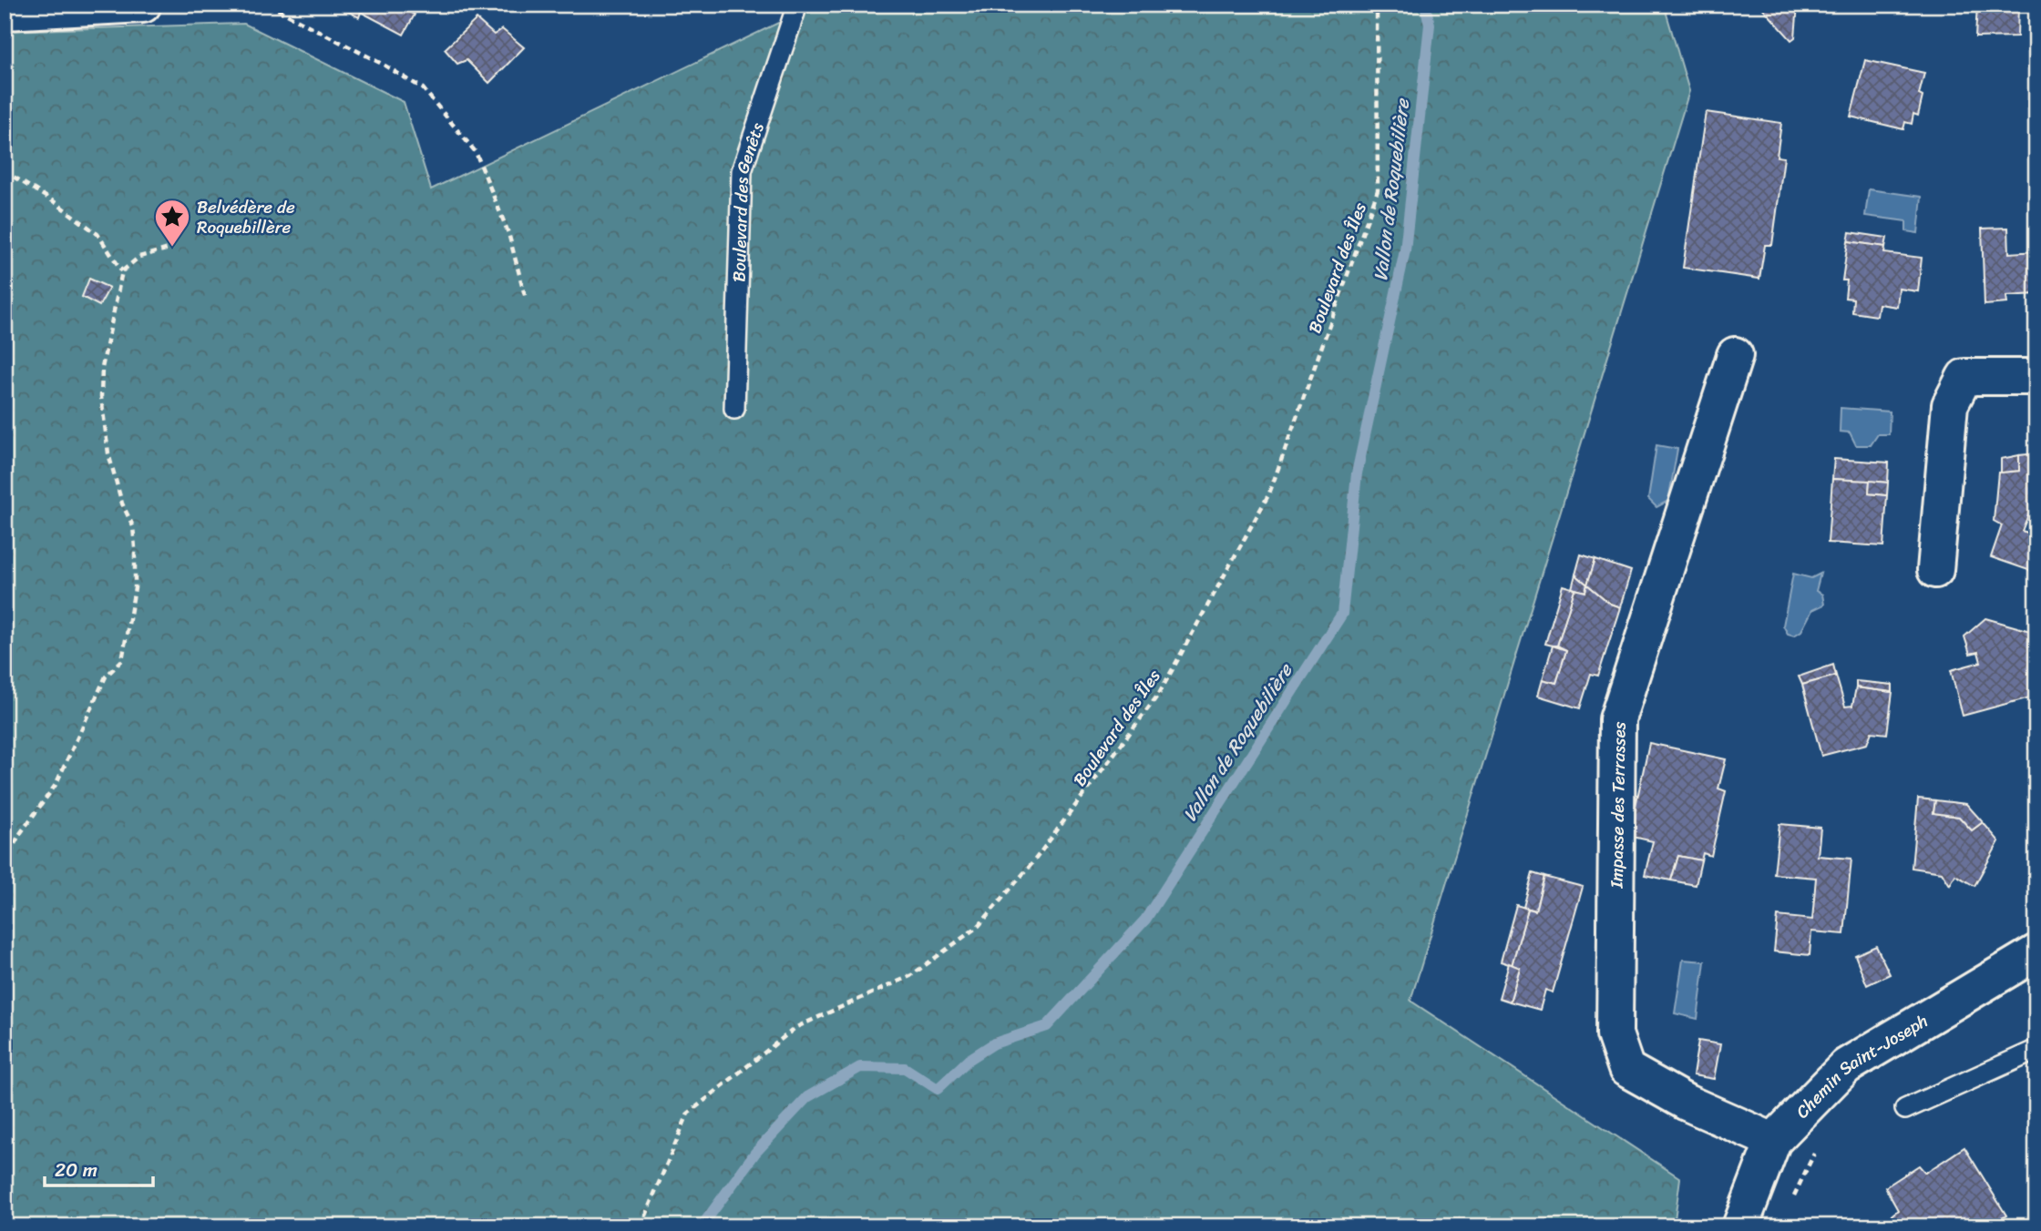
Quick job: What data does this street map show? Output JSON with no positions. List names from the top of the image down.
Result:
{
  "streets": {
    "street": ["Impasse des Terrasses", "Chemin Saint-Joseph"],
    "lane": ["Boulevard des Genêts"],
    "path": ["Boulevard des Îles"]
  },
  "crossings": [
    ["Impasse des Terrasses", "Chemin Saint-Joseph"]
  ],
  "water": ["Vallon de Roquebilière"],
  "places": {
    "place": ["Belvédère de Roquebillère"]
  },
  "scale_bar": "20 m"
}
